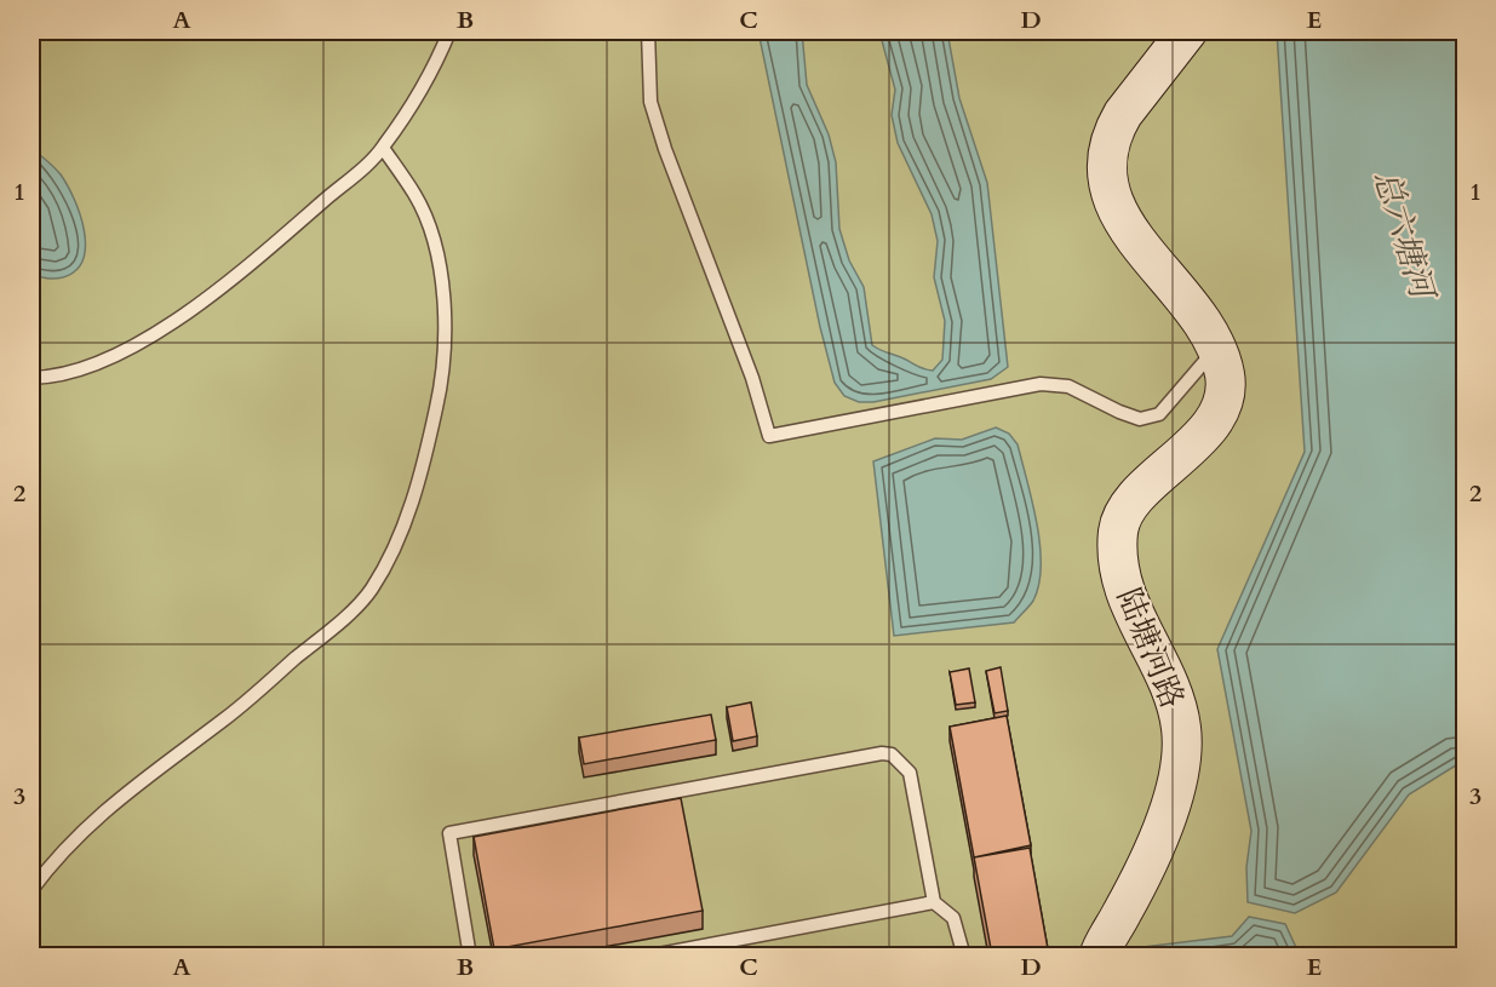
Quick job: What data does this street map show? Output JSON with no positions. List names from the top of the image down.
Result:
{
  "streets": {
    "street": ["陆塘河路"]
  },
  "water": ["总六塘河"],
  "grid": {
    "columns": [
      "A",
      "B",
      "C",
      "D",
      "E"
    ],
    "rows": ["1", "2", "3"]
  }
}
